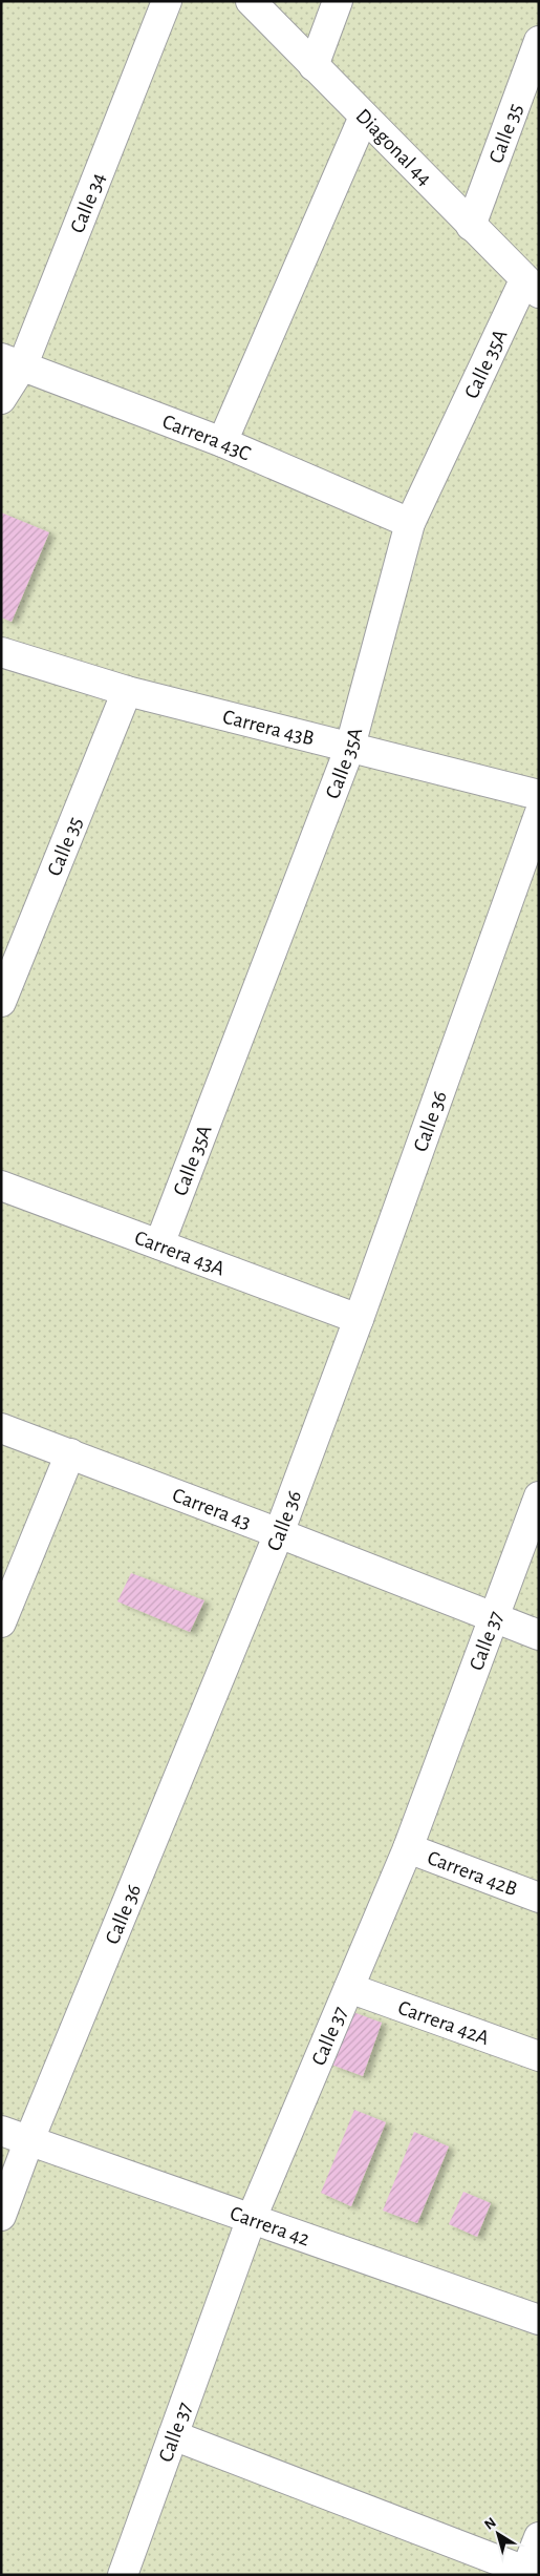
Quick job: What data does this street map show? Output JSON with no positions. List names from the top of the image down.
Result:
{
  "streets": {
    "street": [
      "Calle 35",
      "Diagonal 44",
      "Calle 34",
      "Calle 35A",
      "Carrera 43C",
      "Carrera 43B",
      "Calle 36",
      "Carrera 43A",
      "Carrera 43",
      "Calle 37",
      "Carrera 42B",
      "Carrera 42A",
      "Carrera 42"
    ]
  },
  "crossings": [
    ["Calle 35", "Diagonal 44"],
    ["Calle 35", "Carrera 43B"],
    ["Diagonal 44", "Calle 35A"],
    ["Calle 34", "Carrera 43C"],
    ["Calle 35A", "Carrera 43C"],
    ["Calle 35A", "Carrera 43B"],
    ["Calle 35A", "Carrera 43A"],
    ["Calle 36", "Carrera 43A"],
    ["Calle 36", "Carrera 43"],
    ["Calle 36", "Carrera 42"],
    ["Carrera 43", "Calle 37"],
    ["Calle 37", "Carrera 42B"],
    ["Calle 37", "Carrera 42A"],
    ["Calle 37", "Carrera 42"]
  ],
  "north": "top left"
}
